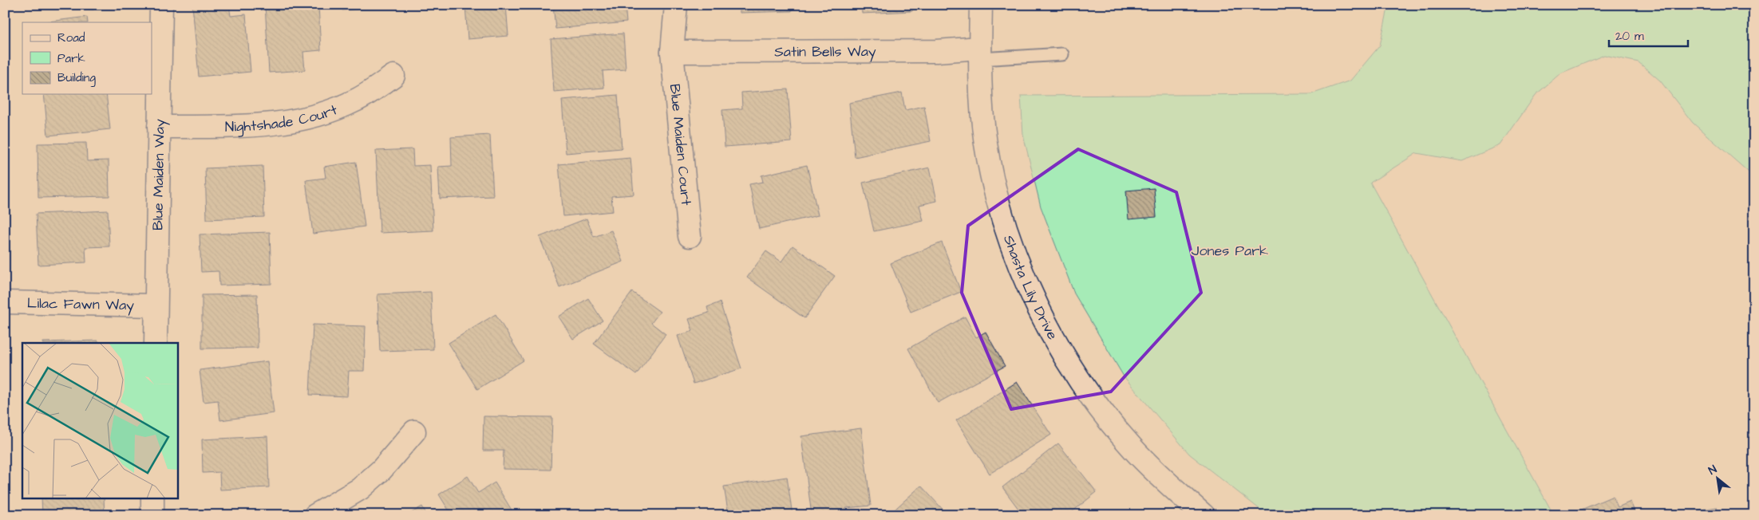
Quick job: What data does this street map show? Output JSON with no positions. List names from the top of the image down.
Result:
{
  "streets": {
    "street": [
      "Satin Bells Way",
      "Nightshade Court",
      "Blue Maiden Court",
      "Blue Maiden Way",
      "Shasta Lily Drive",
      "Lilac Fawn Way"
    ]
  },
  "crossings": [
    ["Satin Bells Way", "Blue Maiden Court"],
    ["Satin Bells Way", "Shasta Lily Drive"],
    ["Nightshade Court", "Blue Maiden Way"],
    ["Blue Maiden Way", "Lilac Fawn Way"]
  ],
  "parks": ["Jones Park"],
  "legend": ["Road", "Park", "Building"],
  "scale_bar": "20 m",
  "north": "top left"
}
